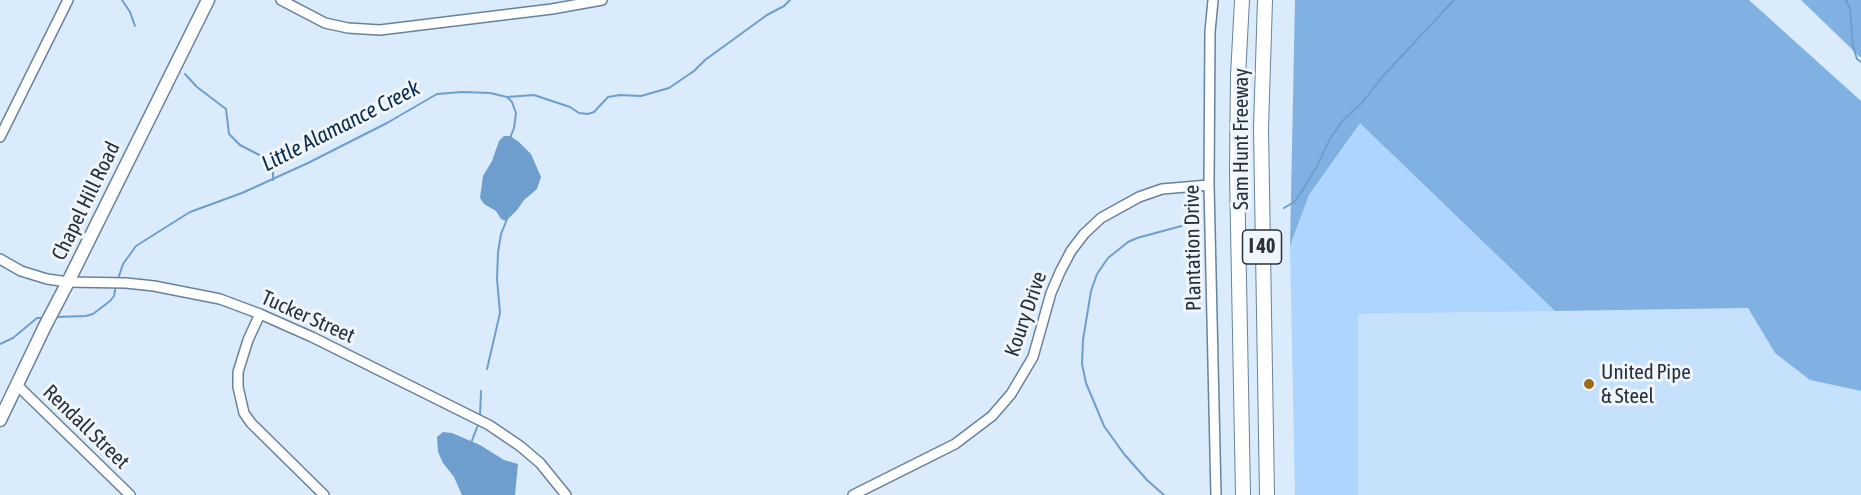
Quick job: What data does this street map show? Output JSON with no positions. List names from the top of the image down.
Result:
{
  "streets": {
    "highway": ["Sam Hunt Freeway", "I 40"],
    "main road": ["Chapel Hill Road"],
    "street": [
      "Plantation Drive",
      "Koury Drive",
      "Tucker Street",
      "Rendall Street"
    ]
  },
  "crossings": [
    ["Chapel Hill Road", "Tucker Street"],
    ["Chapel Hill Road", "Rendall Street"],
    ["Plantation Drive", "Koury Drive"]
  ],
  "water": ["Little Alamance Creek"],
  "places": ["United Pipe & Steel"]
}
